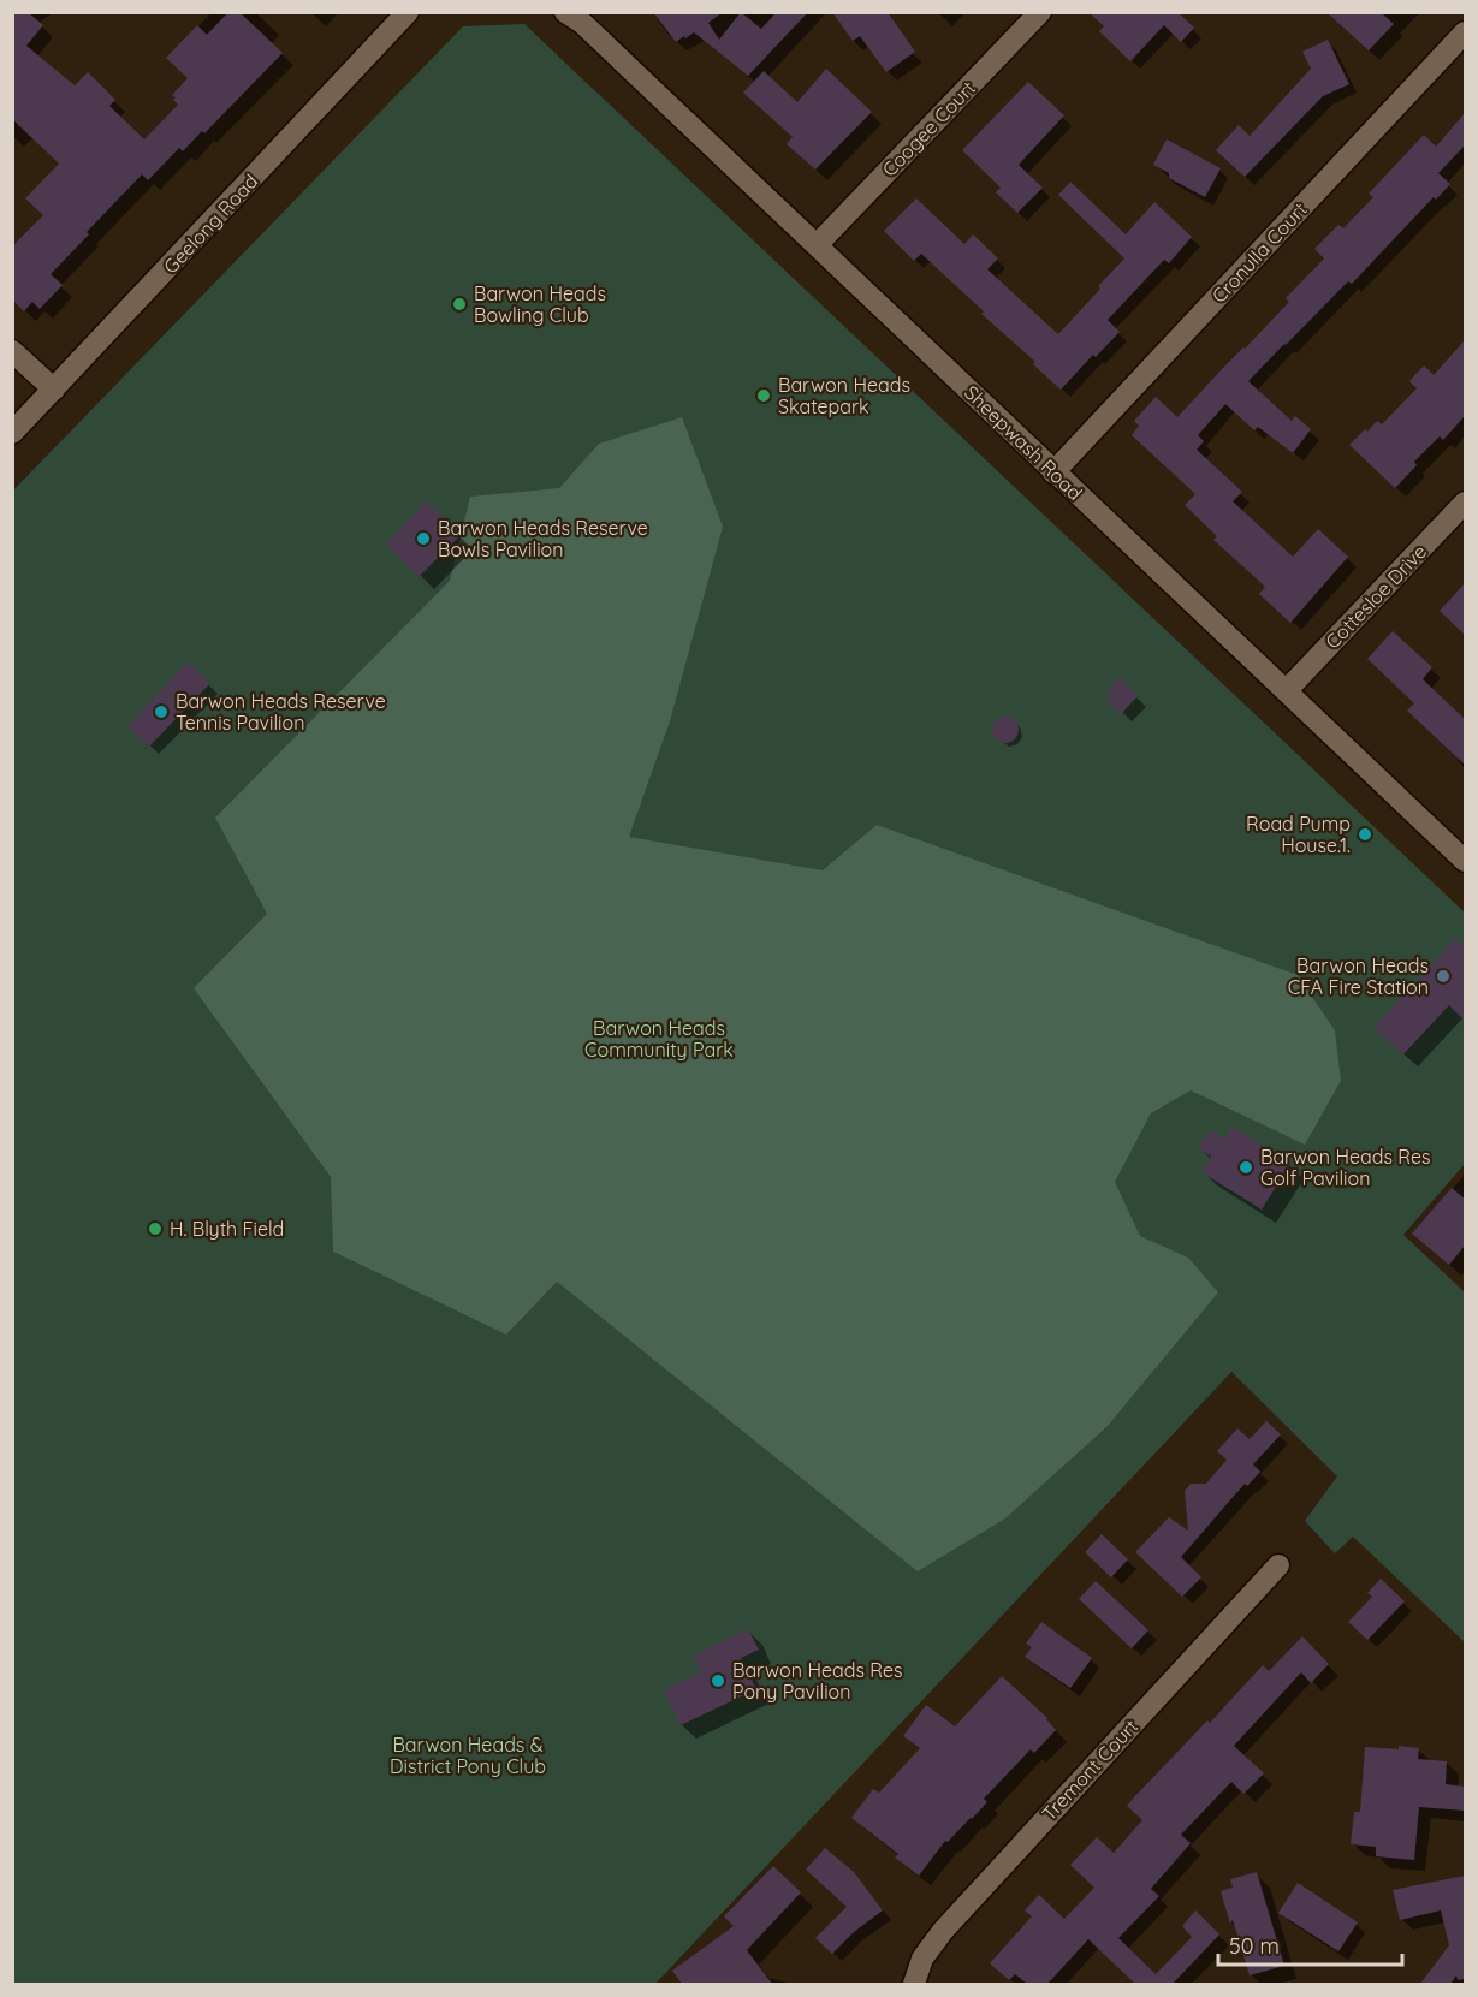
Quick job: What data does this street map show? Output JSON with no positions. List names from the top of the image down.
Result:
{
  "streets": {
    "street": [
      "Coogee Court",
      "Geelong Road",
      "Cronulla Court",
      "Sheepwash Road",
      "Cottesloe Drive",
      "Tremont Court"
    ]
  },
  "crossings": [
    ["Coogee Court", "Sheepwash Road"],
    ["Cronulla Court", "Sheepwash Road"],
    ["Sheepwash Road", "Cottesloe Drive"]
  ],
  "parks": ["Barwon Heads Community Park", "Barwon Heads & District Pony Club"],
  "places": [
    "Barwon Heads Bowling Club",
    "Barwon Heads Skatepark",
    "Barwon Heads Reserve Bowls Pavilion",
    "Barwon Heads Reserve Tennis Pavilion",
    "Road Pump House.1.",
    "Barwon Heads CFA Fire Station",
    "Barwon Heads Res Golf Pavilion",
    "H. Blyth Field",
    "Barwon Heads Res Pony Pavilion"
  ],
  "scale_bar": "50 m"
}
